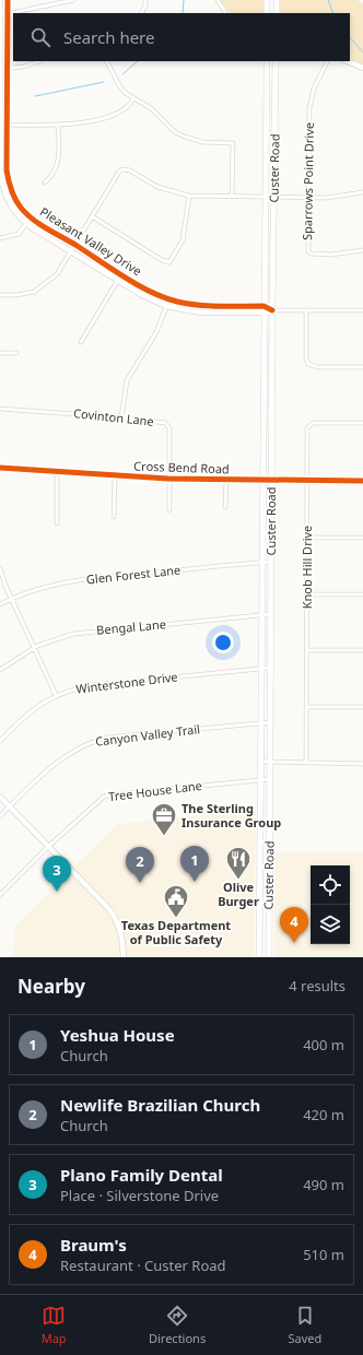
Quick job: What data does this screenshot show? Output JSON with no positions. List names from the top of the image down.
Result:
{
  "streets": {
    "main road": ["Custer Road"],
    "street": [
      "Sparrows Point Drive",
      "Pleasant Valley Drive",
      "Covinton Lane",
      "Cross Bend Road",
      "Knob Hill Drive",
      "Glen Forest Lane",
      "Bengal Lane",
      "Winterstone Drive",
      "Canyon Valley Trail",
      "Tree House Lane"
    ]
  },
  "crossings": [
    ["Custer Road", "Pleasant Valley Drive"],
    ["Custer Road", "Cross Bend Road"],
    ["Custer Road", "Glen Forest Lane"],
    ["Custer Road", "Bengal Lane"],
    ["Custer Road", "Winterstone Drive"],
    ["Custer Road", "Canyon Valley Trail"],
    ["Custer Road", "Tree House Lane"],
    ["Covinton Lane", "Cross Bend Road"],
    ["Cross Bend Road", "Knob Hill Drive"]
  ],
  "places": {
    "office": ["The Sterling Insurance Group"],
    "restaurant": ["Olive Burger"],
    "public building": ["Texas Department of Public Safety"]
  },
  "page": {
    "search": "Search here",
    "pins": [
      "1",
      "2",
      "3",
      "4"
    ],
    "heading": ["Nearby", "4 results"],
    "list": [
      {
        "mark": "1",
        "name": "Yeshua House",
        "note": "Church",
        "value": "400 m"
      },
      {
        "mark": "2",
        "name": "Newlife Brazilian Church",
        "note": "Church",
        "value": "420 m"
      },
      {
        "mark": "3",
        "name": "Plano Family Dental",
        "note": "Place · Silverstone Drive",
        "value": "490 m"
      },
      {
        "mark": "4",
        "name": "Braum's",
        "note": "Restaurant · Custer Road",
        "value": "510 m"
      }
    ],
    "nav": ["Map", "Directions", "Saved"]
  }
}
